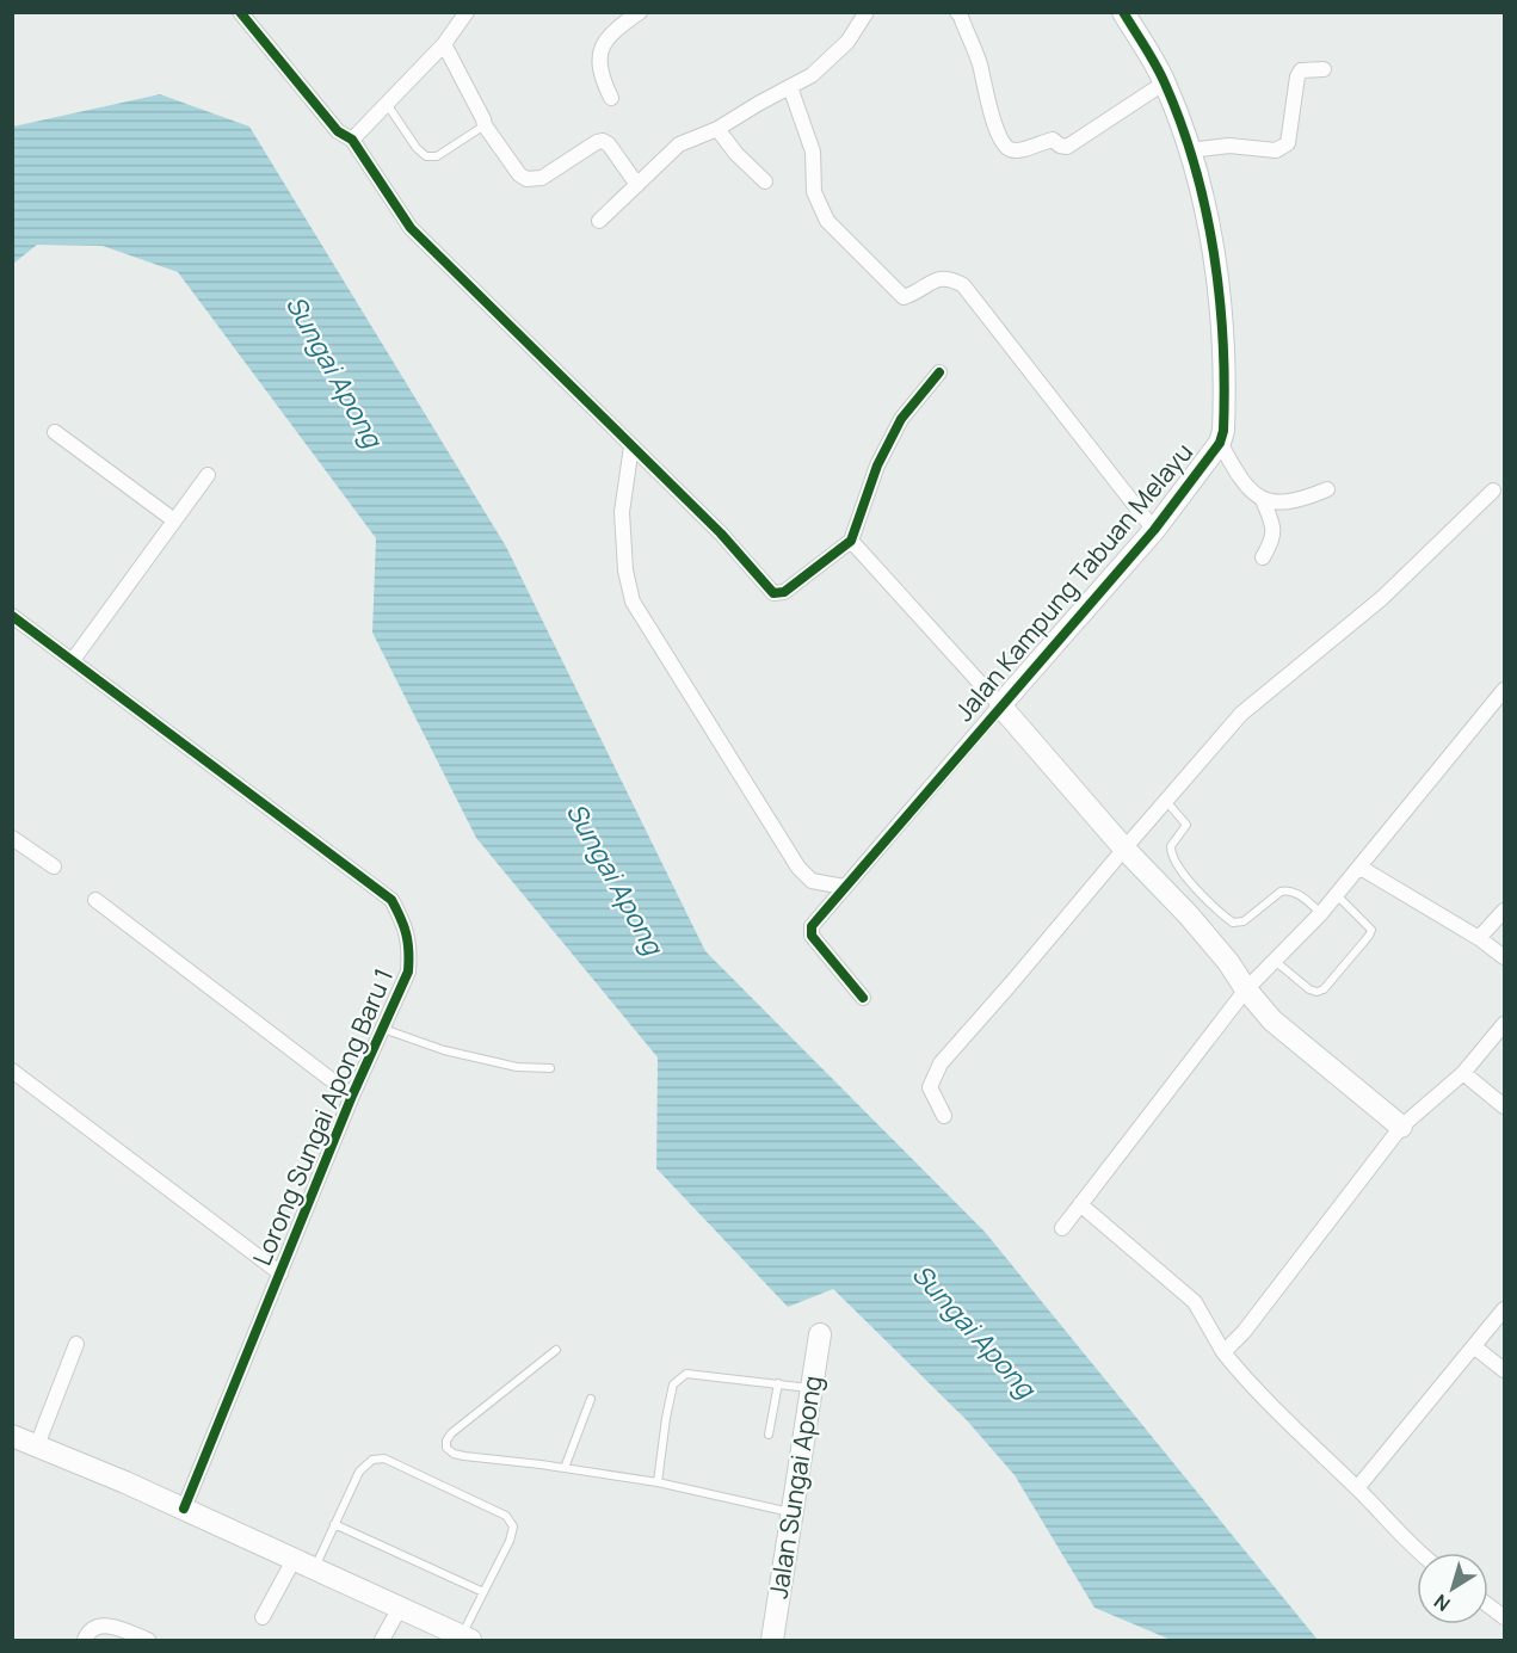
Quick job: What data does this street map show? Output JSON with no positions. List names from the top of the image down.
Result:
{
  "streets": {
    "street": ["Jalan Kampung Tabuan Melayu", "Lorong Sungai Apong Baru 1", "Jalan Sungai Apong"]
  },
  "water": ["Sungai Apong"],
  "north": "bottom left"
}
